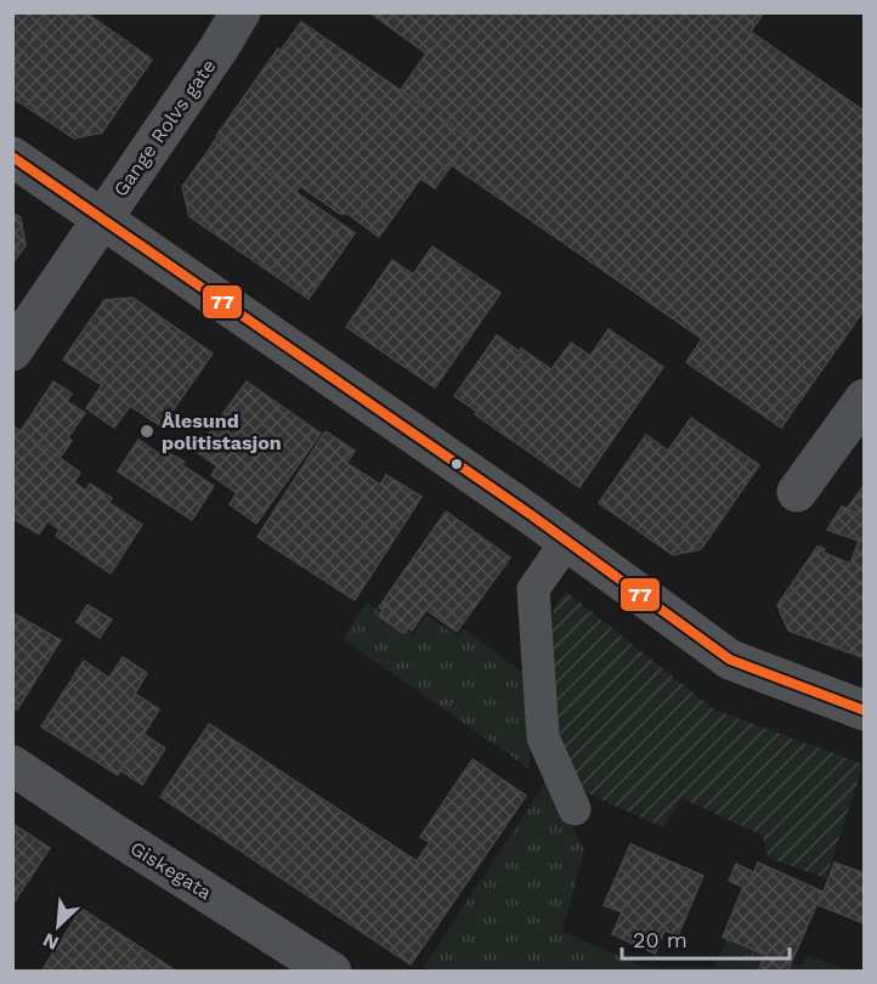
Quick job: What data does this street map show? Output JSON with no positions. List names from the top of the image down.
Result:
{
  "streets": {
    "street": ["Gange Rolvs gate", "Giskegata"]
  },
  "places": ["Ålesund politistasjon"],
  "lines": ["transit line 77"],
  "scale_bar": "20 m",
  "north": "bottom left"
}
